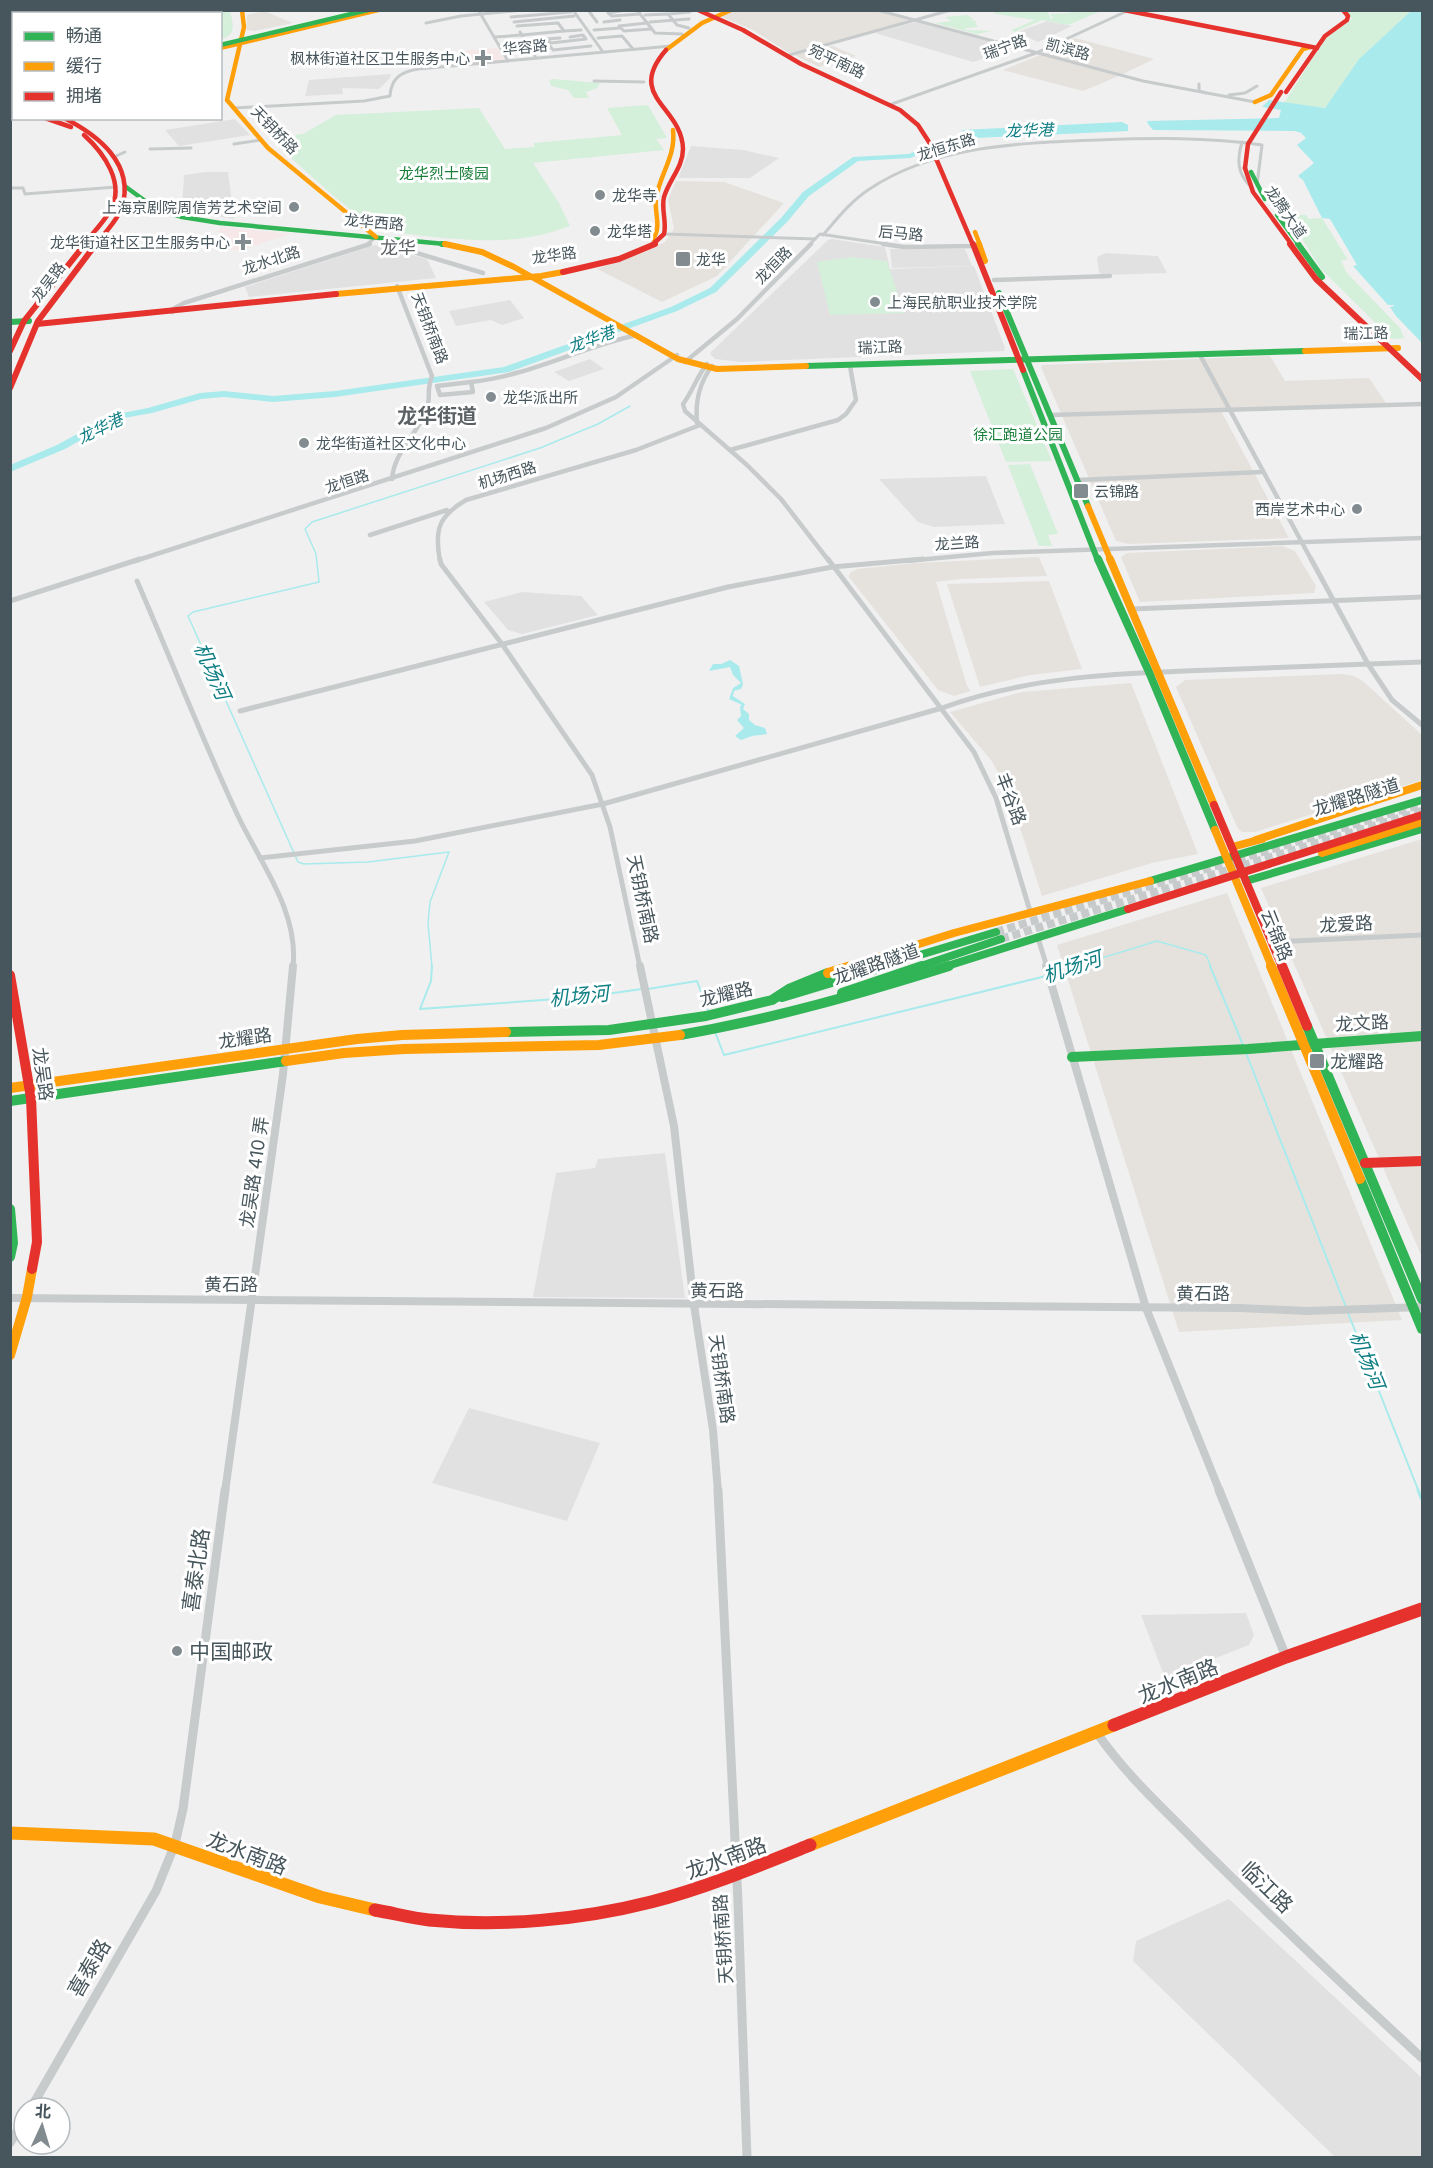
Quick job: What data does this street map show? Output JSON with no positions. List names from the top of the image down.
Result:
{
  "streets": {
    "main road": [
      "宛平南路",
      "天钥桥路",
      "龙腾大道",
      "龙华西路",
      "龙华路",
      "龙水北路",
      "龙吴路",
      "瑞江路",
      "龙耀路隧道",
      "云锦路",
      "龙耀路",
      "龙文路",
      "龙水南路"
    ],
    "street": [
      "华容路",
      "瑞宁路",
      "凯滨路",
      "龙恒东路",
      "后马路",
      "龙恒路",
      "天钥桥南路",
      "机场西路",
      "龙兰路",
      "丰谷路",
      "龙爱路",
      "龙吴路 410 弄",
      "黄石路",
      "喜泰北路",
      "临江路",
      "喜泰路"
    ]
  },
  "crossings": [
    ["华容路", "天钥桥路"],
    ["瑞宁路", "凯滨路"],
    ["瑞宁路", "宛平南路"],
    ["宛平南路", "龙恒东路"],
    ["宛平南路", "云锦路"],
    ["天钥桥路", "龙华西路"],
    ["天钥桥路", "龙水北路"],
    ["龙恒东路", "后马路"],
    ["龙恒东路", "龙恒路"],
    ["龙恒东路", "云锦路"],
    ["龙腾大道", "瑞江路"],
    ["龙华西路", "龙华路"],
    ["龙华西路", "龙水北路"],
    ["龙华西路", "龙恒路"],
    ["龙华西路", "龙吴路"],
    ["龙华西路", "瑞江路"],
    ["后马路", "龙恒路"],
    ["后马路", "云锦路"],
    ["龙华路", "龙水北路"],
    ["龙华路", "天钥桥南路"],
    ["龙水北路", "龙吴路"],
    ["龙恒路", "天钥桥南路"],
    ["龙吴路", "龙耀路"],
    ["龙吴路", "黄石路"],
    ["天钥桥南路", "机场西路"],
    ["天钥桥南路", "龙兰路"],
    ["天钥桥南路", "龙耀路"],
    ["天钥桥南路", "黄石路"],
    ["天钥桥南路", "龙水南路"],
    ["瑞江路", "云锦路"],
    ["龙兰路", "丰谷路"],
    ["龙兰路", "云锦路"],
    ["龙耀路隧道", "龙耀路"],
    ["丰谷路", "龙耀路"],
    ["龙爱路", "云锦路"],
    ["云锦路", "龙耀路"],
    ["云锦路", "龙文路"],
    ["云锦路", "黄石路"],
    ["龙耀路", "龙吴路 410 弄"],
    ["龙吴路 410 弄", "黄石路"],
    ["龙吴路 410 弄", "喜泰北路"],
    ["黄石路", "喜泰北路"],
    ["喜泰北路", "龙水南路"],
    ["喜泰北路", "喜泰路"],
    ["龙水南路", "临江路"],
    ["龙水南路", "喜泰路"]
  ],
  "districts": ["龙华", "龙华街道"],
  "water": ["龙华港", "机场河"],
  "parks": ["龙华烈士陵园", "徐汇跑道公园"],
  "places": {
    "health": ["枫林街道社区卫生服务中心", "龙华街道社区卫生服务中心"],
    "other": [
      "龙华寺",
      "上海京剧院周信芳艺术空间",
      "龙华塔",
      "上海民航职业技术学院",
      "龙华派出所",
      "龙华街道社区文化中心",
      "西岸艺术中心",
      "中国邮政"
    ],
    "transit": ["龙华", "云锦路", "龙耀路"]
  },
  "legend": ["畅通", "缓行", "拥堵"],
  "north": "top"
}
